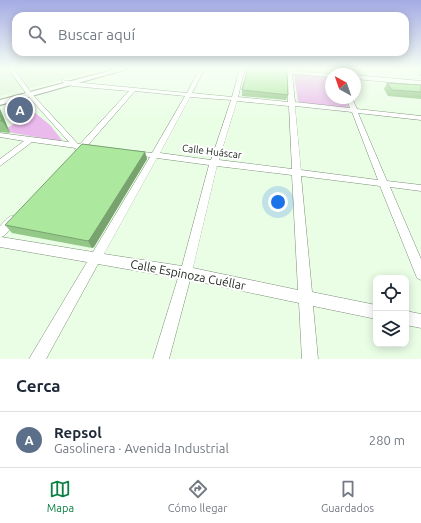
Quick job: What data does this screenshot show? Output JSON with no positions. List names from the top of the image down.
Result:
{
  "streets": {
    "street": ["Calle Huáscar", "Calle Espinoza Cuéllar"]
  },
  "north": "top left",
  "page": {
    "search": "Buscar aquí",
    "pins": "A",
    "heading": "Cerca",
    "list": [
      {
        "mark": "A",
        "name": "Repsol",
        "note": "Gasolinera · Avenida Industrial",
        "value": "280 m"
      }
    ],
    "nav": ["Mapa", "Cómo llegar", "Guardados"]
  }
}
